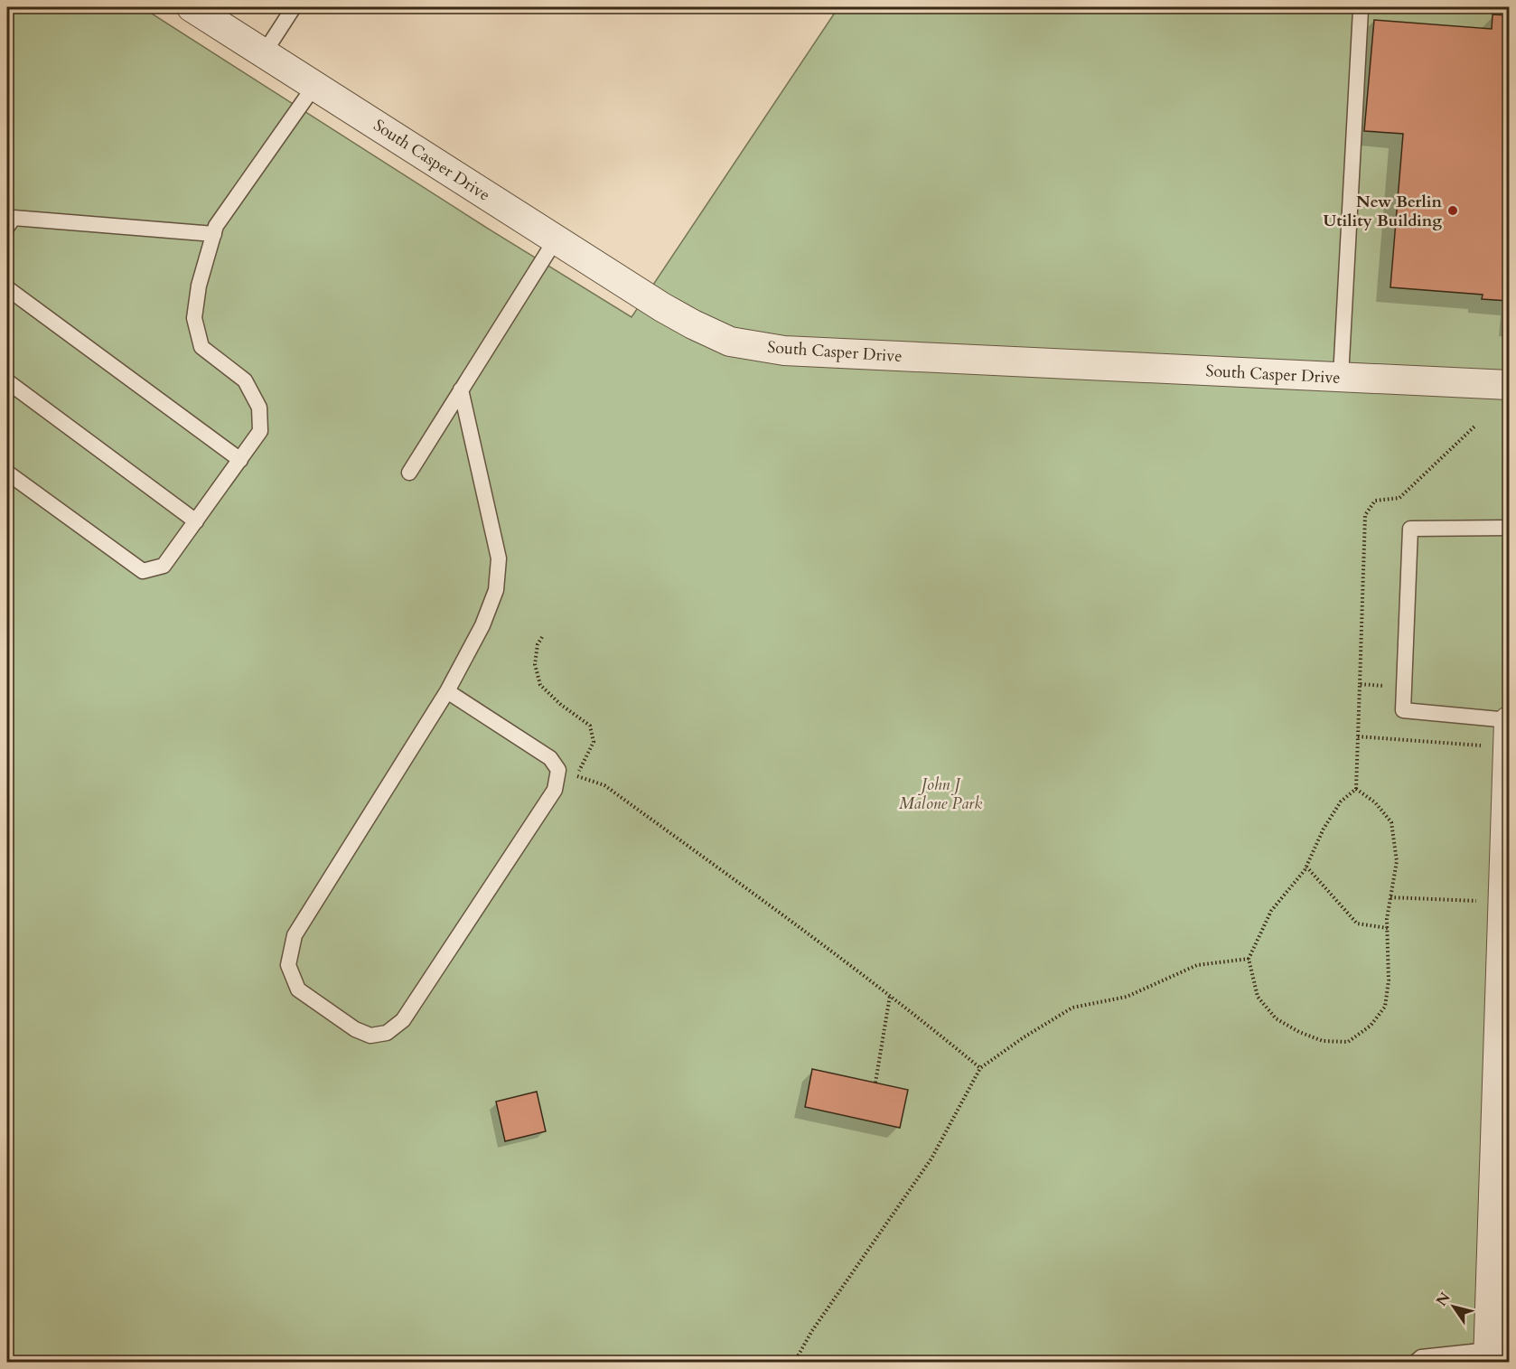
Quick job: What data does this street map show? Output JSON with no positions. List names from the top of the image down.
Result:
{
  "streets": {
    "street": ["South Casper Drive"]
  },
  "parks": ["John J Malone Park"],
  "places": ["New Berlin Utility Building"],
  "north": "top left"
}
